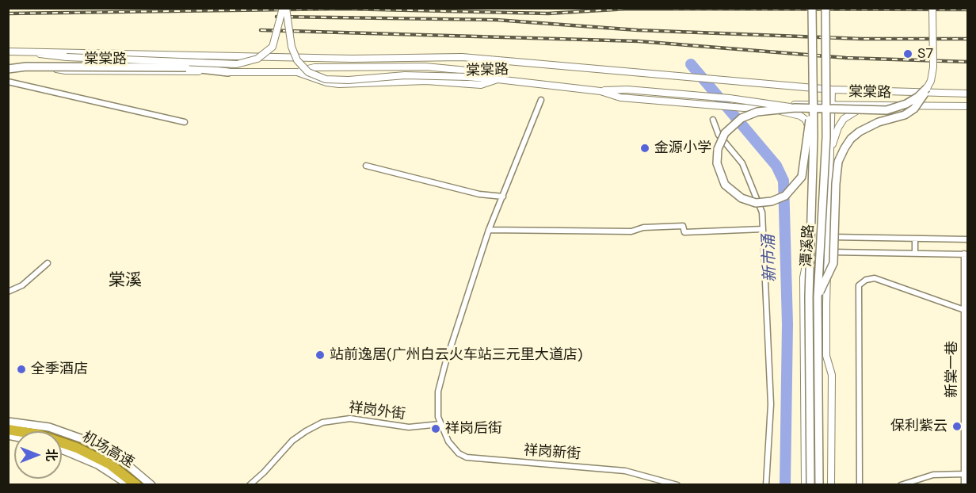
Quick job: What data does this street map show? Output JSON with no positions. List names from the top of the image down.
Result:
{
  "streets": {
    "highway": ["机场高速"],
    "main road": ["潭溪路"],
    "street": [
      "棠棠路",
      "新棠一巷",
      "祥岗外街",
      "祥岗新街"
    ]
  },
  "crossings": [
    ["祥岗外街", "祥岗新街"]
  ],
  "districts": ["棠溪"],
  "water": ["新市涌"],
  "places": [
    "S7",
    "金源小学",
    "站前逸居(广州白云火车站三元里大道店)",
    "全季酒店",
    "保利紫云",
    "祥岗后街"
  ],
  "north": "right"
}
